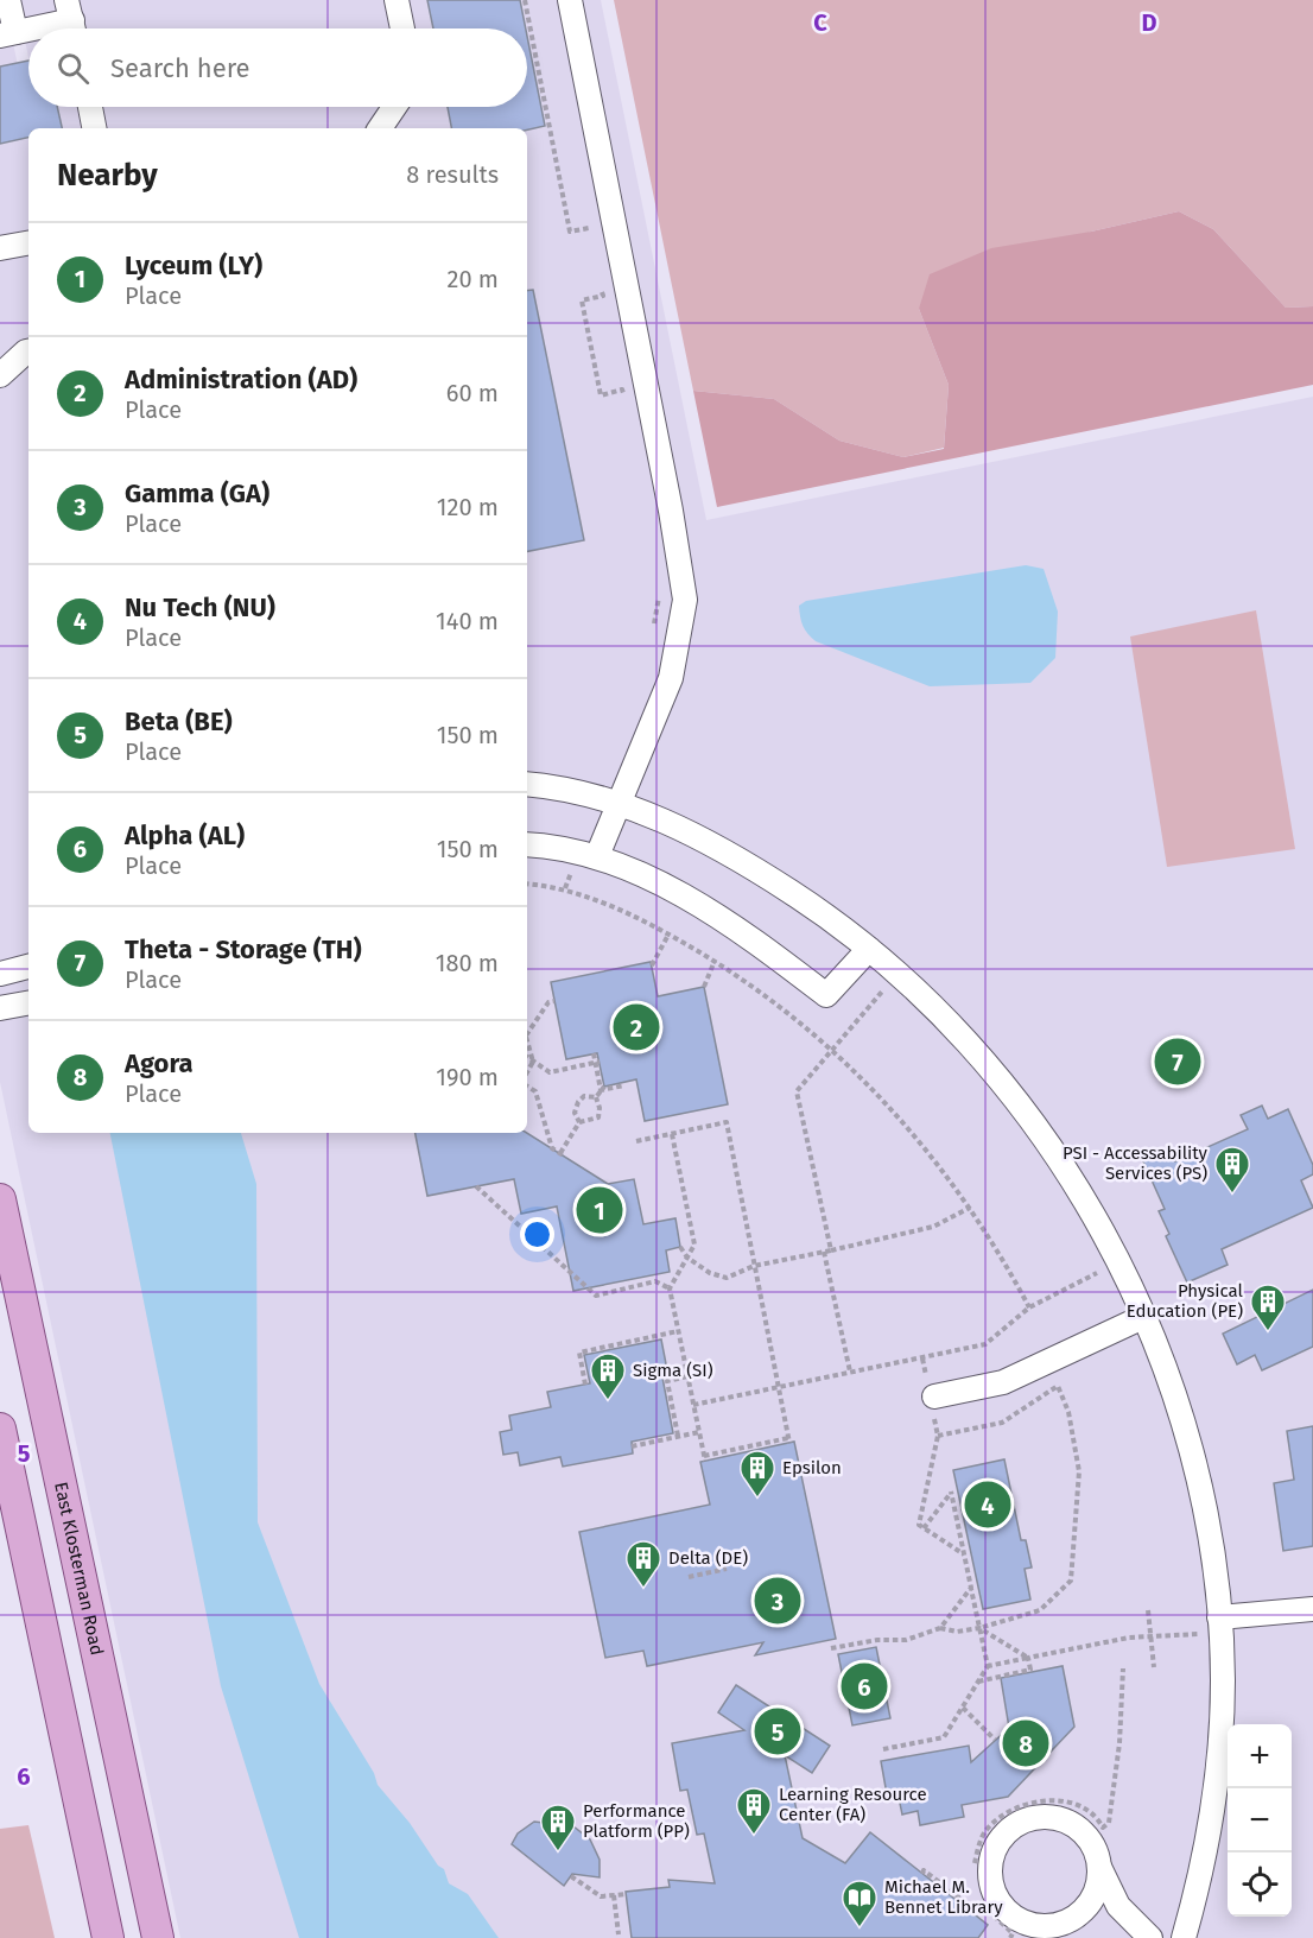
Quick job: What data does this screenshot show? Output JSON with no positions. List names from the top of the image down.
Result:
{
  "streets": {
    "main road": ["East Klosterman Road"]
  },
  "places": {
    "building": [
      "PSI - Accessability Services (PS)",
      "Physical Education (PE)",
      "Sigma (SI)",
      "Epsilon",
      "Delta (DE)",
      "Learning Resource Center (FA)",
      "Performance Platform (PP)"
    ],
    "library": ["Michael M. Bennet Library"]
  },
  "page": {
    "search": "Search here",
    "heading": ["Nearby", "8 results"],
    "list": [
      {
        "mark": "1",
        "name": "Lyceum (LY)",
        "note": "Place",
        "value": "20 m"
      },
      {
        "mark": "2",
        "name": "Administration (AD)",
        "note": "Place",
        "value": "60 m"
      },
      {
        "mark": "3",
        "name": "Gamma (GA)",
        "note": "Place",
        "value": "120 m"
      },
      {
        "mark": "4",
        "name": "Nu Tech (NU)",
        "note": "Place",
        "value": "140 m"
      },
      {
        "mark": "5",
        "name": "Beta (BE)",
        "note": "Place",
        "value": "150 m"
      },
      {
        "mark": "6",
        "name": "Alpha (AL)",
        "note": "Place",
        "value": "150 m"
      },
      {
        "mark": "7",
        "name": "Theta - Storage (TH)",
        "note": "Place",
        "value": "180 m"
      },
      {
        "mark": "8",
        "name": "Agora",
        "note": "Place",
        "value": "190 m"
      }
    ],
    "pins": [
      "2",
      "7",
      "1",
      "4",
      "3",
      "6",
      "5",
      "8"
    ],
    "map_buttons": ["+", "−"]
  },
  "grid": {
    "columns": ["C", "D"],
    "rows": ["5", "6"]
  }
}
